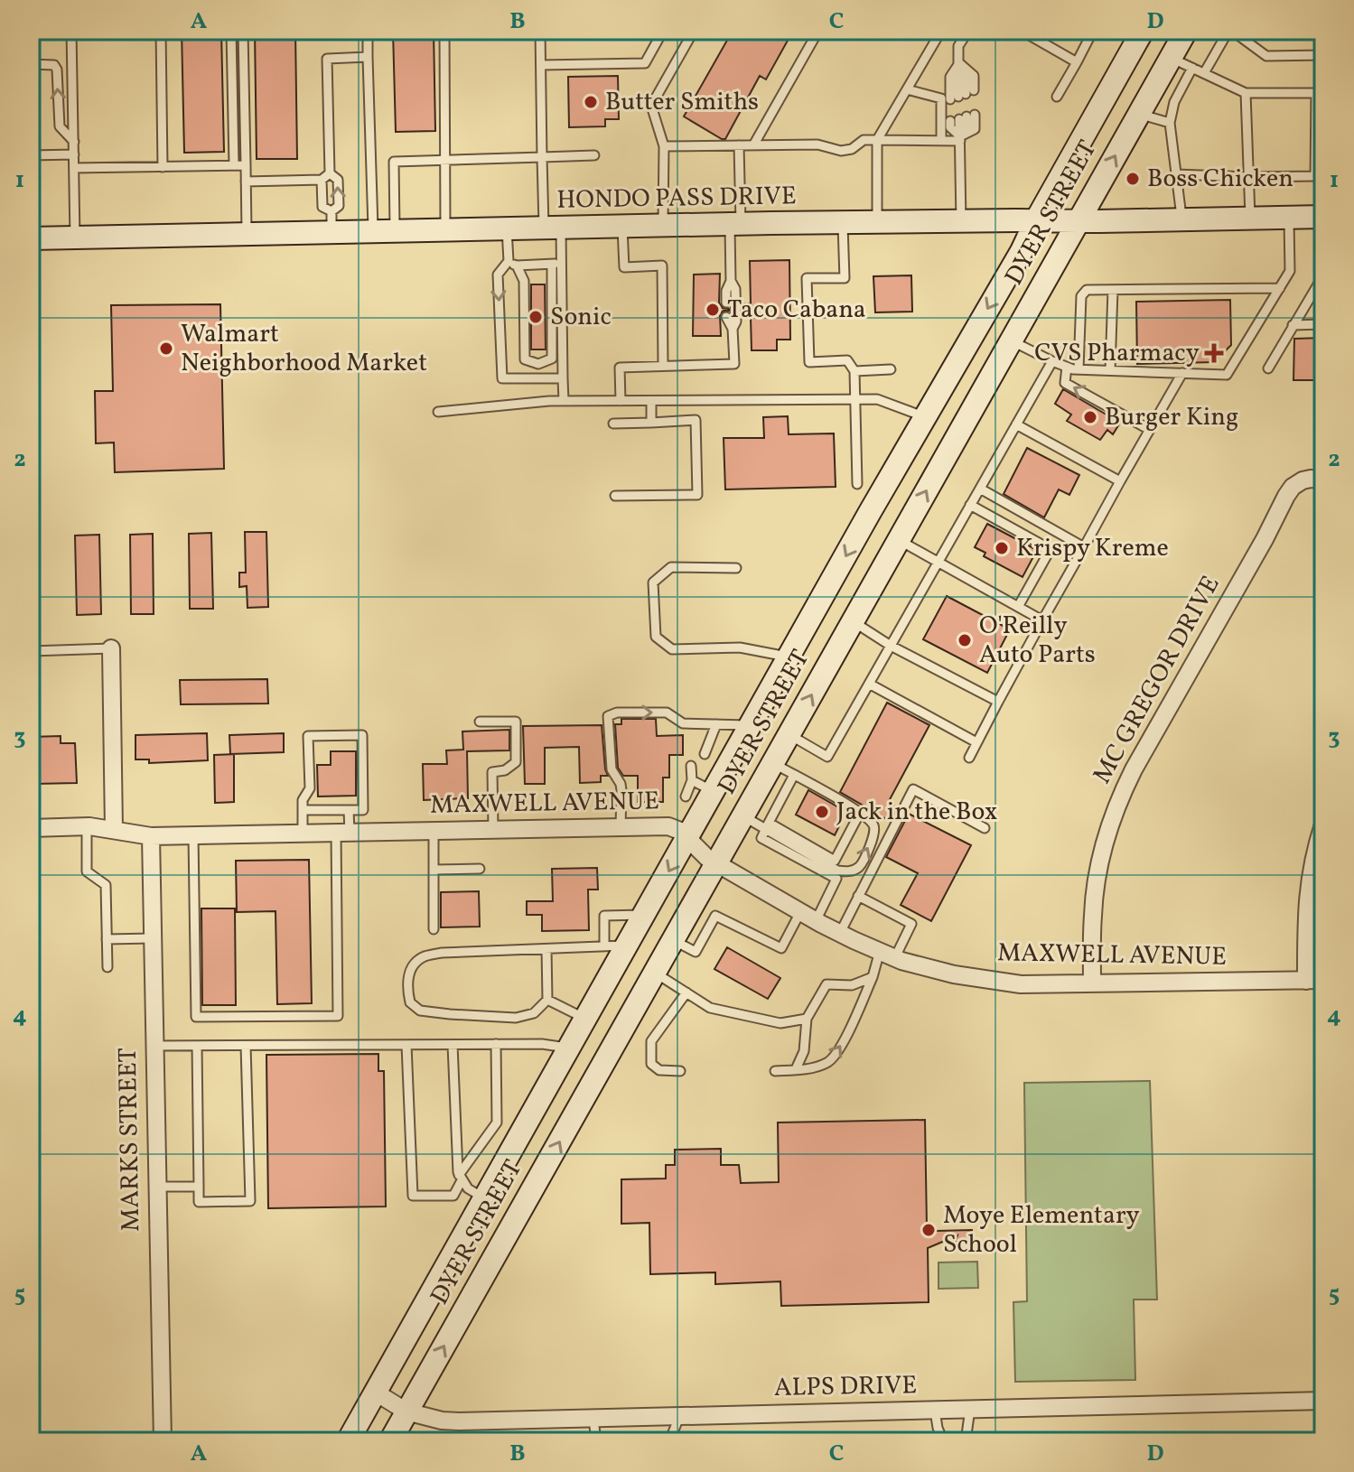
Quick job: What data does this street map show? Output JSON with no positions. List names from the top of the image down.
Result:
{
  "streets": {
    "main road": ["HONDO PASS DRIVE", "DYER STREET"],
    "street": [
      "MC GREGOR DRIVE",
      "MAXWELL AVENUE",
      "MARKS STREET",
      "ALPS DRIVE"
    ]
  },
  "crossings": [
    ["HONDO PASS DRIVE", "DYER STREET"],
    ["DYER STREET", "MAXWELL AVENUE"],
    ["DYER STREET", "ALPS DRIVE"],
    ["MC GREGOR DRIVE", "MAXWELL AVENUE"],
    ["MAXWELL AVENUE", "MARKS STREET"]
  ],
  "places": {
    "other": [
      "Butter Smiths",
      "Boss Chicken",
      "Taco Cabana",
      "Sonic",
      "Walmart Neighborhood Market",
      "Burger King",
      "Krispy Kreme",
      "O'Reilly Auto Parts",
      "Jack in the Box",
      "Moye Elementary School"
    ],
    "health": ["CVS Pharmacy"]
  },
  "grid": {
    "columns": [
      "A",
      "B",
      "C",
      "D"
    ],
    "rows": [
      "1",
      "2",
      "3",
      "4",
      "5"
    ]
  }
}
